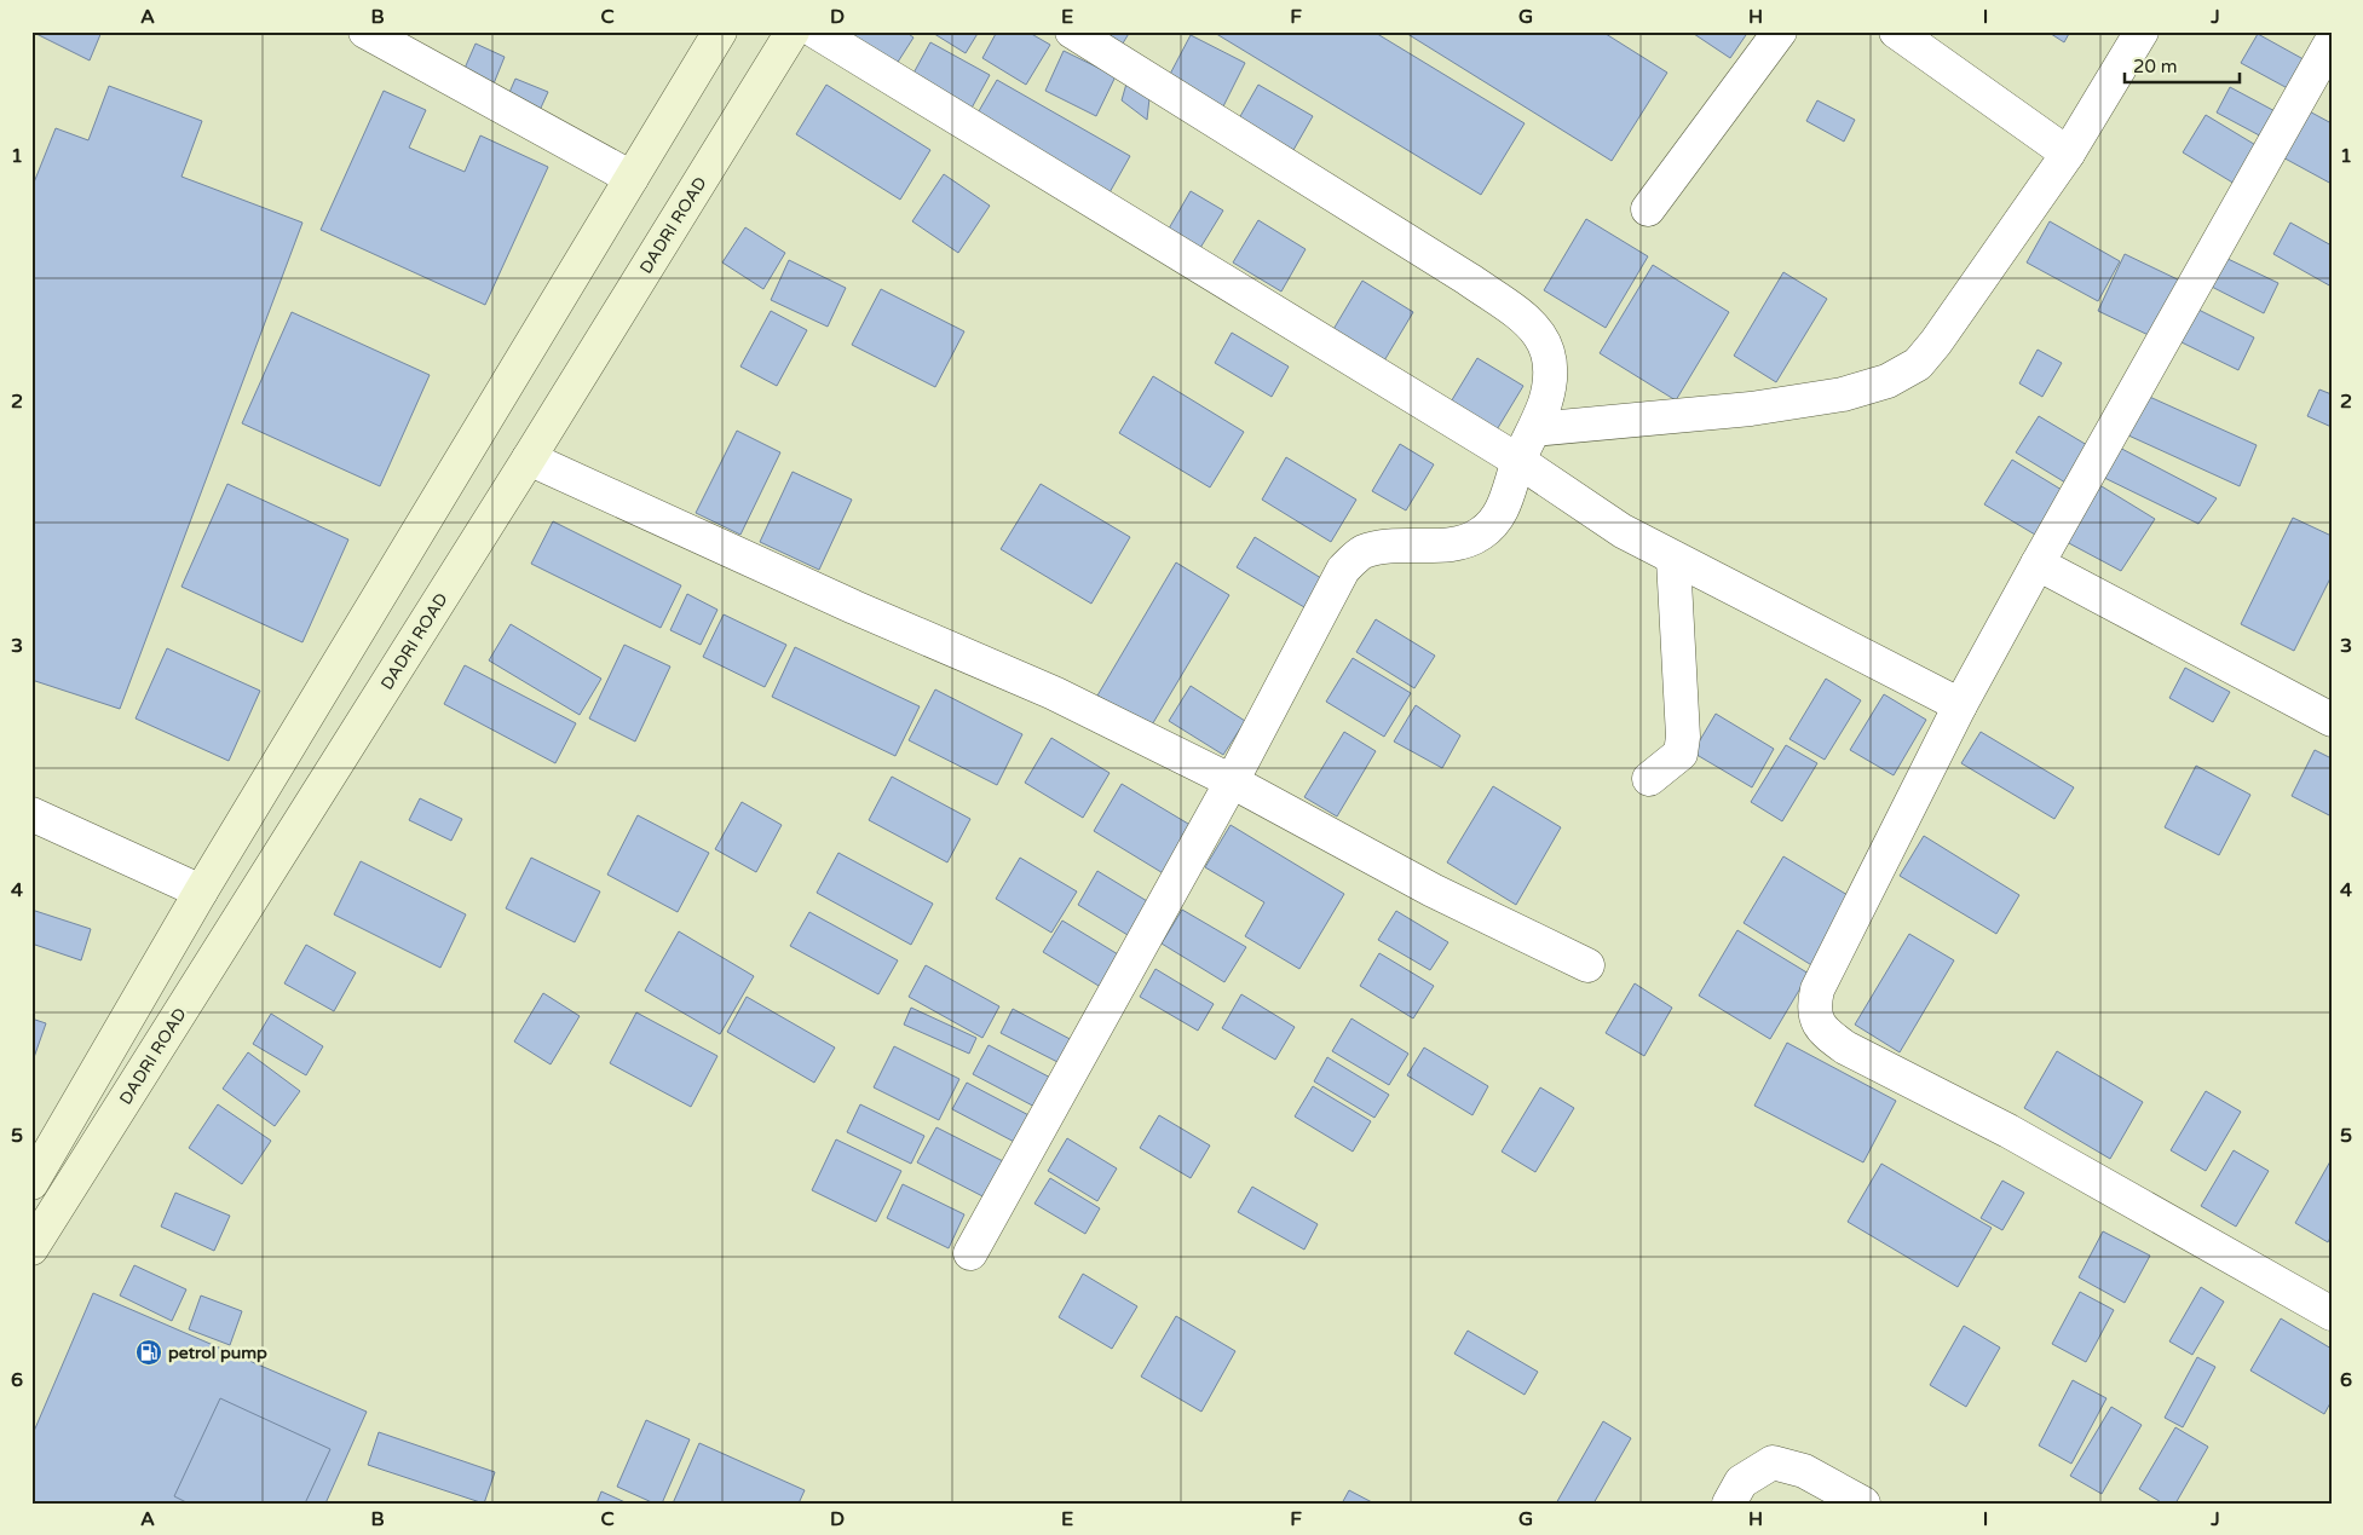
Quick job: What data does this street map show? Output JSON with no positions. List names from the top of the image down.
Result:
{
  "streets": {
    "main road": ["DADRI ROAD"]
  },
  "places": {
    "fuel station": ["petrol pump"]
  },
  "scale_bar": "20 m",
  "grid": {
    "columns": [
      "A",
      "B",
      "C",
      "D",
      "E",
      "F",
      "G",
      "H",
      "I",
      "J"
    ],
    "rows": [
      "1",
      "2",
      "3",
      "4",
      "5",
      "6"
    ]
  }
}
